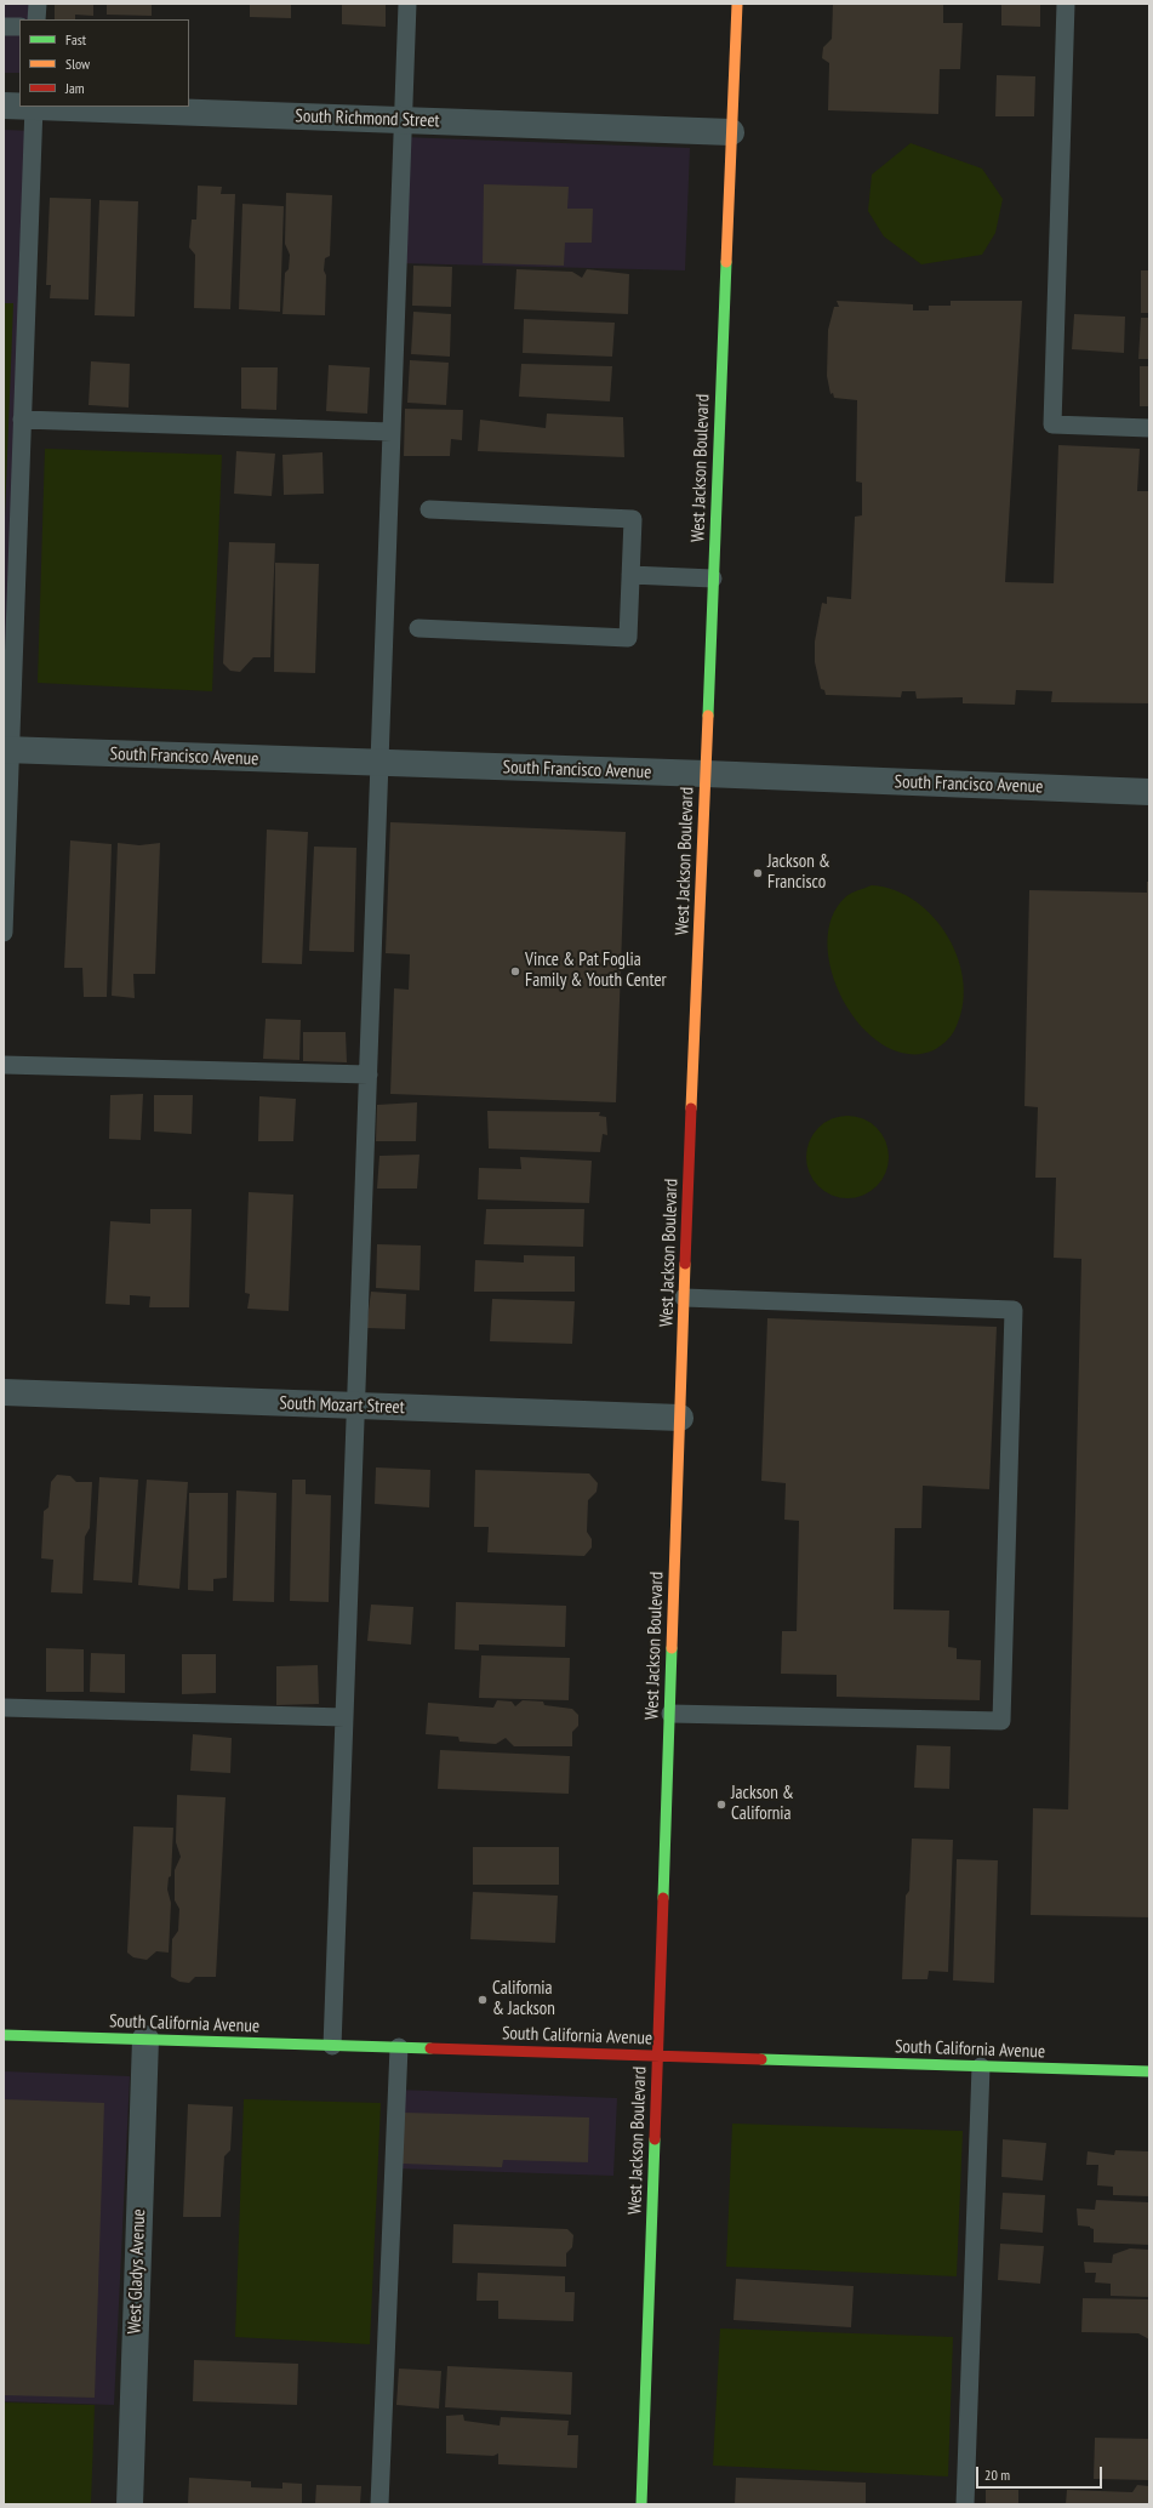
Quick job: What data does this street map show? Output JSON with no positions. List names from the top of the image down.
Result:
{
  "streets": {
    "street": [
      "South Richmond Street",
      "West Jackson Boulevard",
      "South Francisco Avenue",
      "South Mozart Street",
      "South California Avenue",
      "West Gladys Avenue"
    ]
  },
  "crossings": [
    ["South Richmond Street", "West Jackson Boulevard"],
    ["West Jackson Boulevard", "South Francisco Avenue"],
    ["West Jackson Boulevard", "South Mozart Street"],
    ["West Jackson Boulevard", "South California Avenue"],
    ["South California Avenue", "West Gladys Avenue"]
  ],
  "places": [
    "Jackson & Francisco",
    "Vince & Pat Foglia Family & Youth Center",
    "Jackson & California",
    "California & Jackson"
  ],
  "legend": ["Fast", "Slow", "Jam"],
  "scale_bar": "20 m"
}
